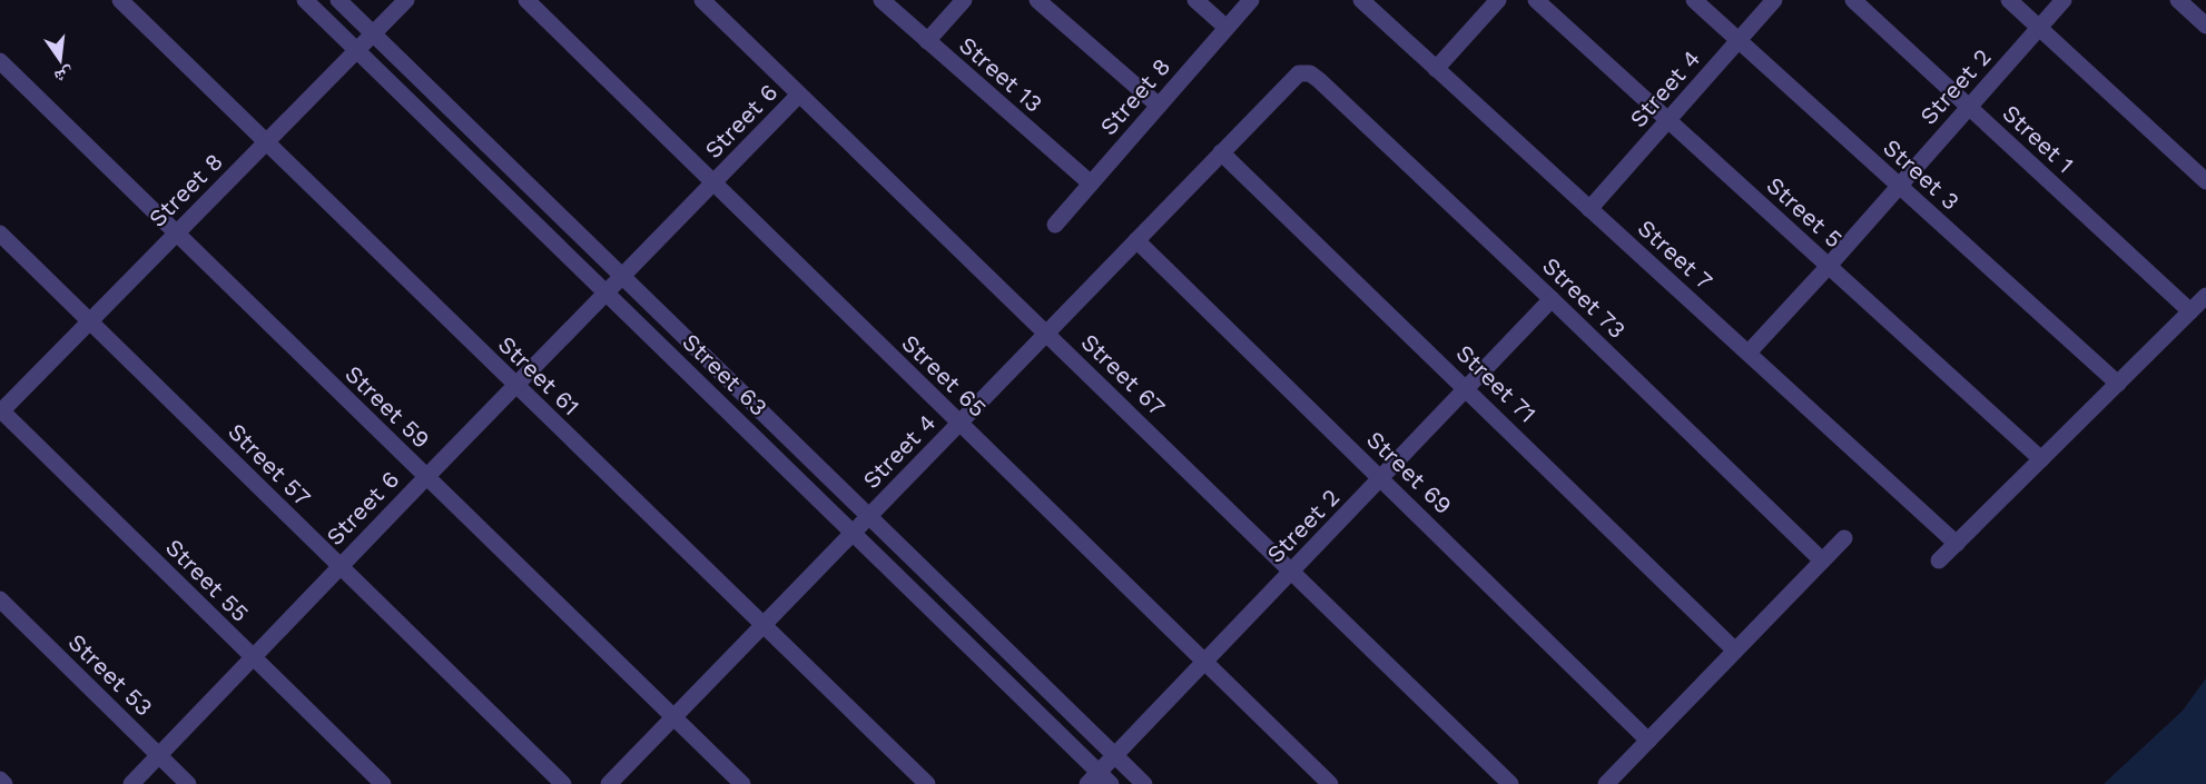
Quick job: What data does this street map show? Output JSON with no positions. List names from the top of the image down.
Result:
{
  "streets": {
    "street": [
      "Street 13",
      "Street 2",
      "Street 4",
      "Street 8",
      "Street 6",
      "Street 1",
      "Street 3",
      "Street 5",
      "Street 7",
      "Street 73",
      "Street 63",
      "Street 67",
      "Street 61",
      "Street 65",
      "Street 71",
      "Street 59",
      "Street 57",
      "Street 69",
      "Street 55",
      "Street 53"
    ]
  },
  "crossings": [
    ["Street 13", "Street 8"],
    ["Street 2", "Street 1"],
    ["Street 2", "Street 3"],
    ["Street 2", "Street 5"],
    ["Street 2", "Street 7"],
    ["Street 2", "Street 73"],
    ["Street 2", "Street 63"],
    ["Street 2", "Street 67"],
    ["Street 2", "Street 65"],
    ["Street 2", "Street 71"],
    ["Street 2", "Street 69"],
    ["Street 4", "Street 3"],
    ["Street 4", "Street 5"],
    ["Street 4", "Street 7"],
    ["Street 4", "Street 73"],
    ["Street 4", "Street 63"],
    ["Street 4", "Street 67"],
    ["Street 4", "Street 61"],
    ["Street 4", "Street 65"],
    ["Street 4", "Street 71"],
    ["Street 4", "Street 59"],
    ["Street 4", "Street 69"],
    ["Street 8", "Street 63"],
    ["Street 8", "Street 61"],
    ["Street 8", "Street 59"],
    ["Street 8", "Street 57"],
    ["Street 8", "Street 55"],
    ["Street 6", "Street 63"],
    ["Street 6", "Street 67"],
    ["Street 6", "Street 61"],
    ["Street 6", "Street 65"],
    ["Street 6", "Street 59"],
    ["Street 6", "Street 57"],
    ["Street 6", "Street 55"],
    ["Street 6", "Street 53"]
  ],
  "north": "bottom"
}
